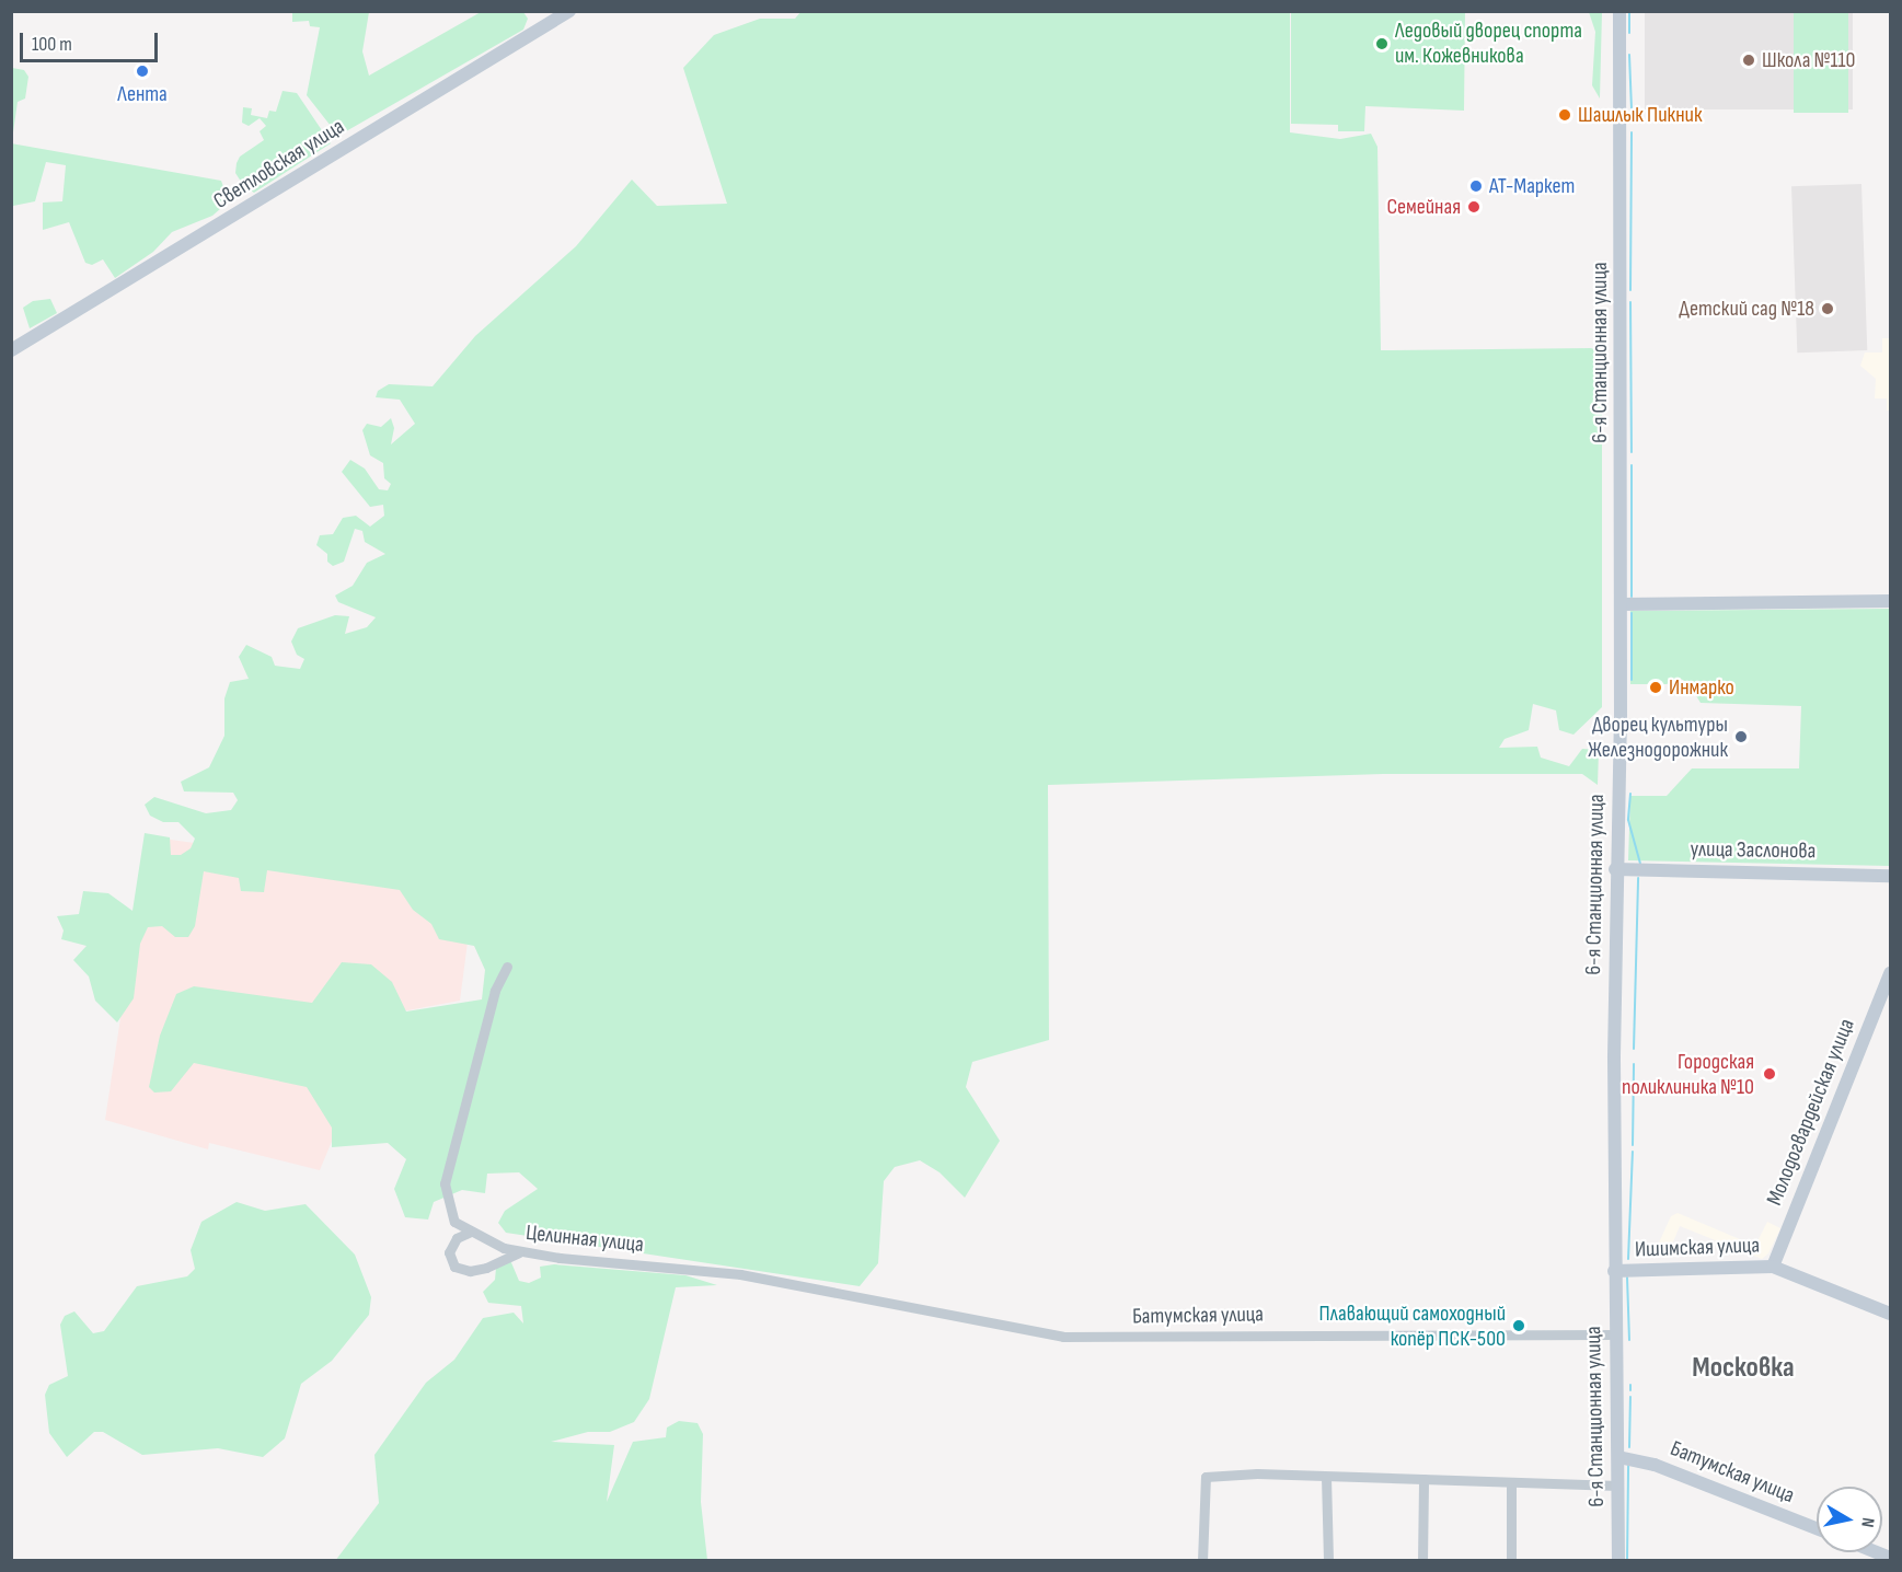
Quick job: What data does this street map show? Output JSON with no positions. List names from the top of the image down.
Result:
{
  "streets": {
    "street": [
      "Светловская улица",
      "6-я Станционная улица",
      "улица Заслонова",
      "Молодогвардейская улица",
      "Целинная улица",
      "Ишимская улица",
      "Батумская улица"
    ]
  },
  "crossings": [
    ["6-я Станционная улица", "улица Заслонова"],
    ["6-я Станционная улица", "Ишимская улица"],
    ["6-я Станционная улица", "Батумская улица"],
    ["Молодогвардейская улица", "Ишимская улица"],
    ["Целинная улица", "Батумская улица"]
  ],
  "districts": ["Московка"],
  "places": [
    "Ледовый дворец спорта им. Кожевникова",
    "Школа №110",
    "Лента",
    "Шашлык Пикник",
    "АТ-Маркет",
    "Семейная",
    "Детский сад №18",
    "Инмарко",
    "Дворец культуры Железнодорожник",
    "Городская поликлиника №10",
    "Плавающий самоходный копёр ПСК-500"
  ],
  "scale_bar": "100 m",
  "north": "right"
}
